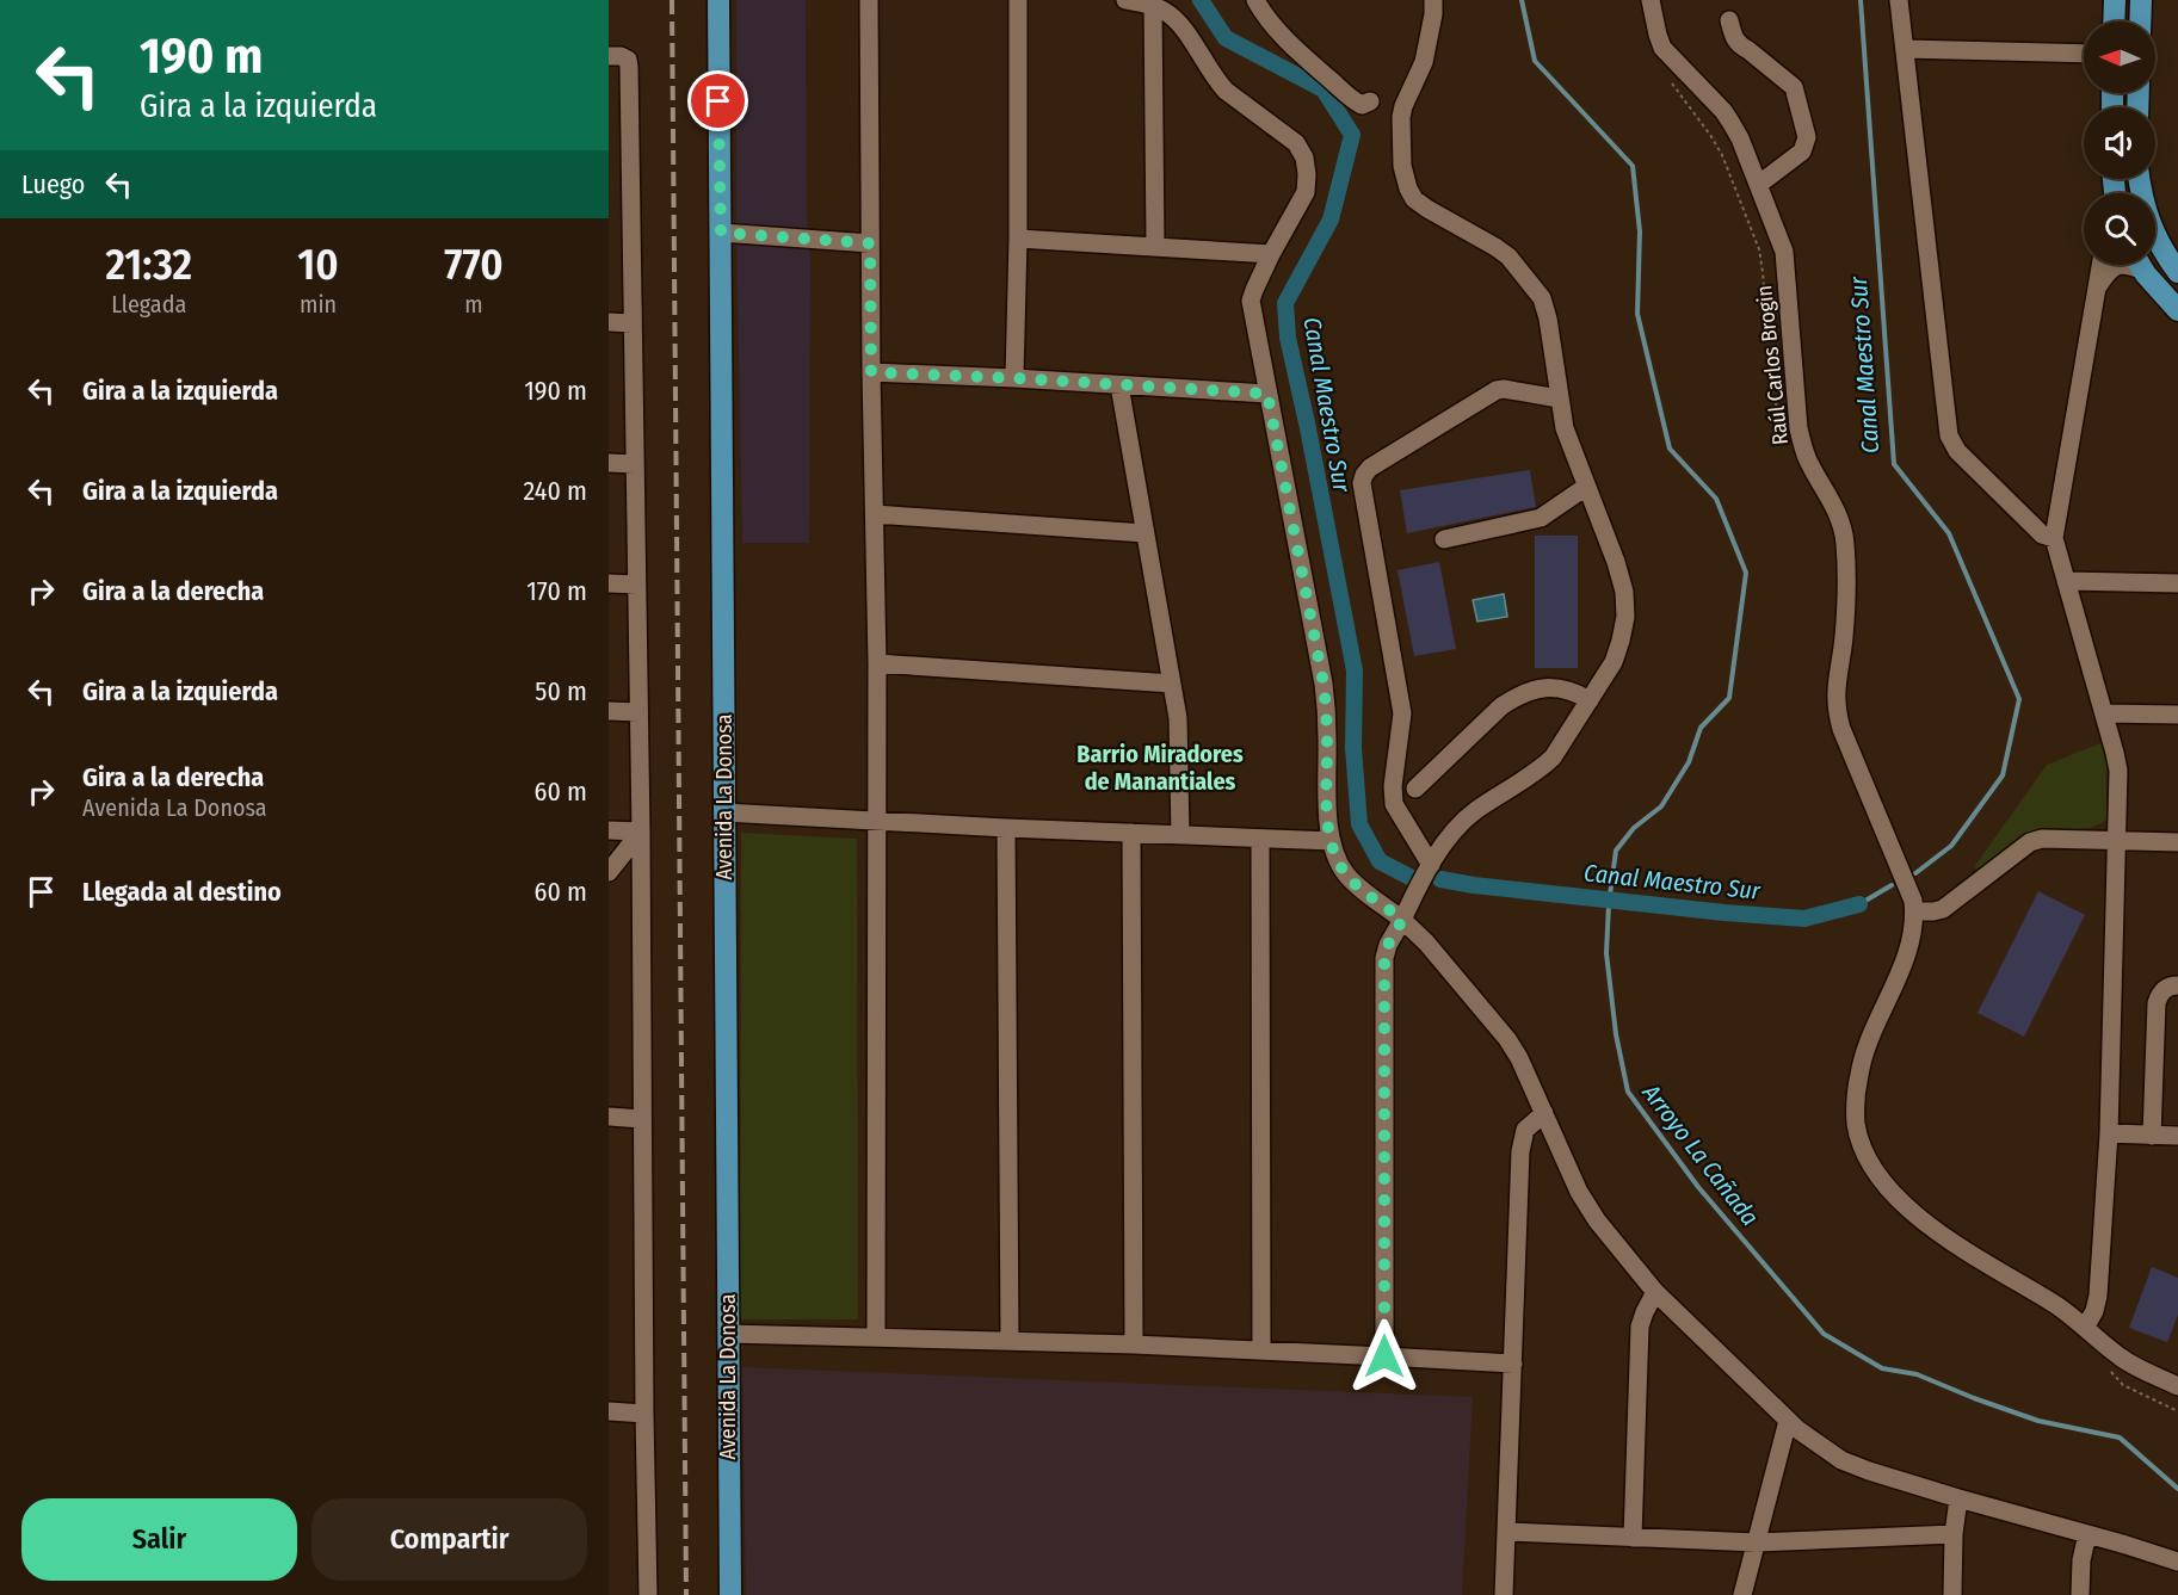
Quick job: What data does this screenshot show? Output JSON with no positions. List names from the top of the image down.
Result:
{
  "streets": {
    "main road": ["Avenida La Donosa"],
    "street": ["Raúl Carlos Brogin"]
  },
  "districts": ["Barrio Miradores de Manantiales"],
  "water": ["Canal Maestro Sur", "Arroyo La Cañada"],
  "north": "left",
  "page": {
    "turn": ["190 m", "Gira a la izquierda"],
    "then": "Luego",
    "eta": [
      "21:32",
      "Llegada",
      "10",
      "min",
      "770",
      "m"
    ],
    "list": [
      {
        "name": "Gira a la izquierda",
        "value": "190 m"
      },
      {
        "name": "Gira a la izquierda",
        "value": "240 m"
      },
      {
        "name": "Gira a la derecha",
        "value": "170 m"
      },
      {
        "name": "Gira a la izquierda",
        "value": "50 m"
      },
      {
        "name": "Gira a la derecha",
        "note": "Avenida La Donosa",
        "value": "60 m"
      },
      {
        "name": "Llegada al destino",
        "value": "60 m"
      }
    ],
    "buttons": ["Salir", "Compartir"]
  }
}
